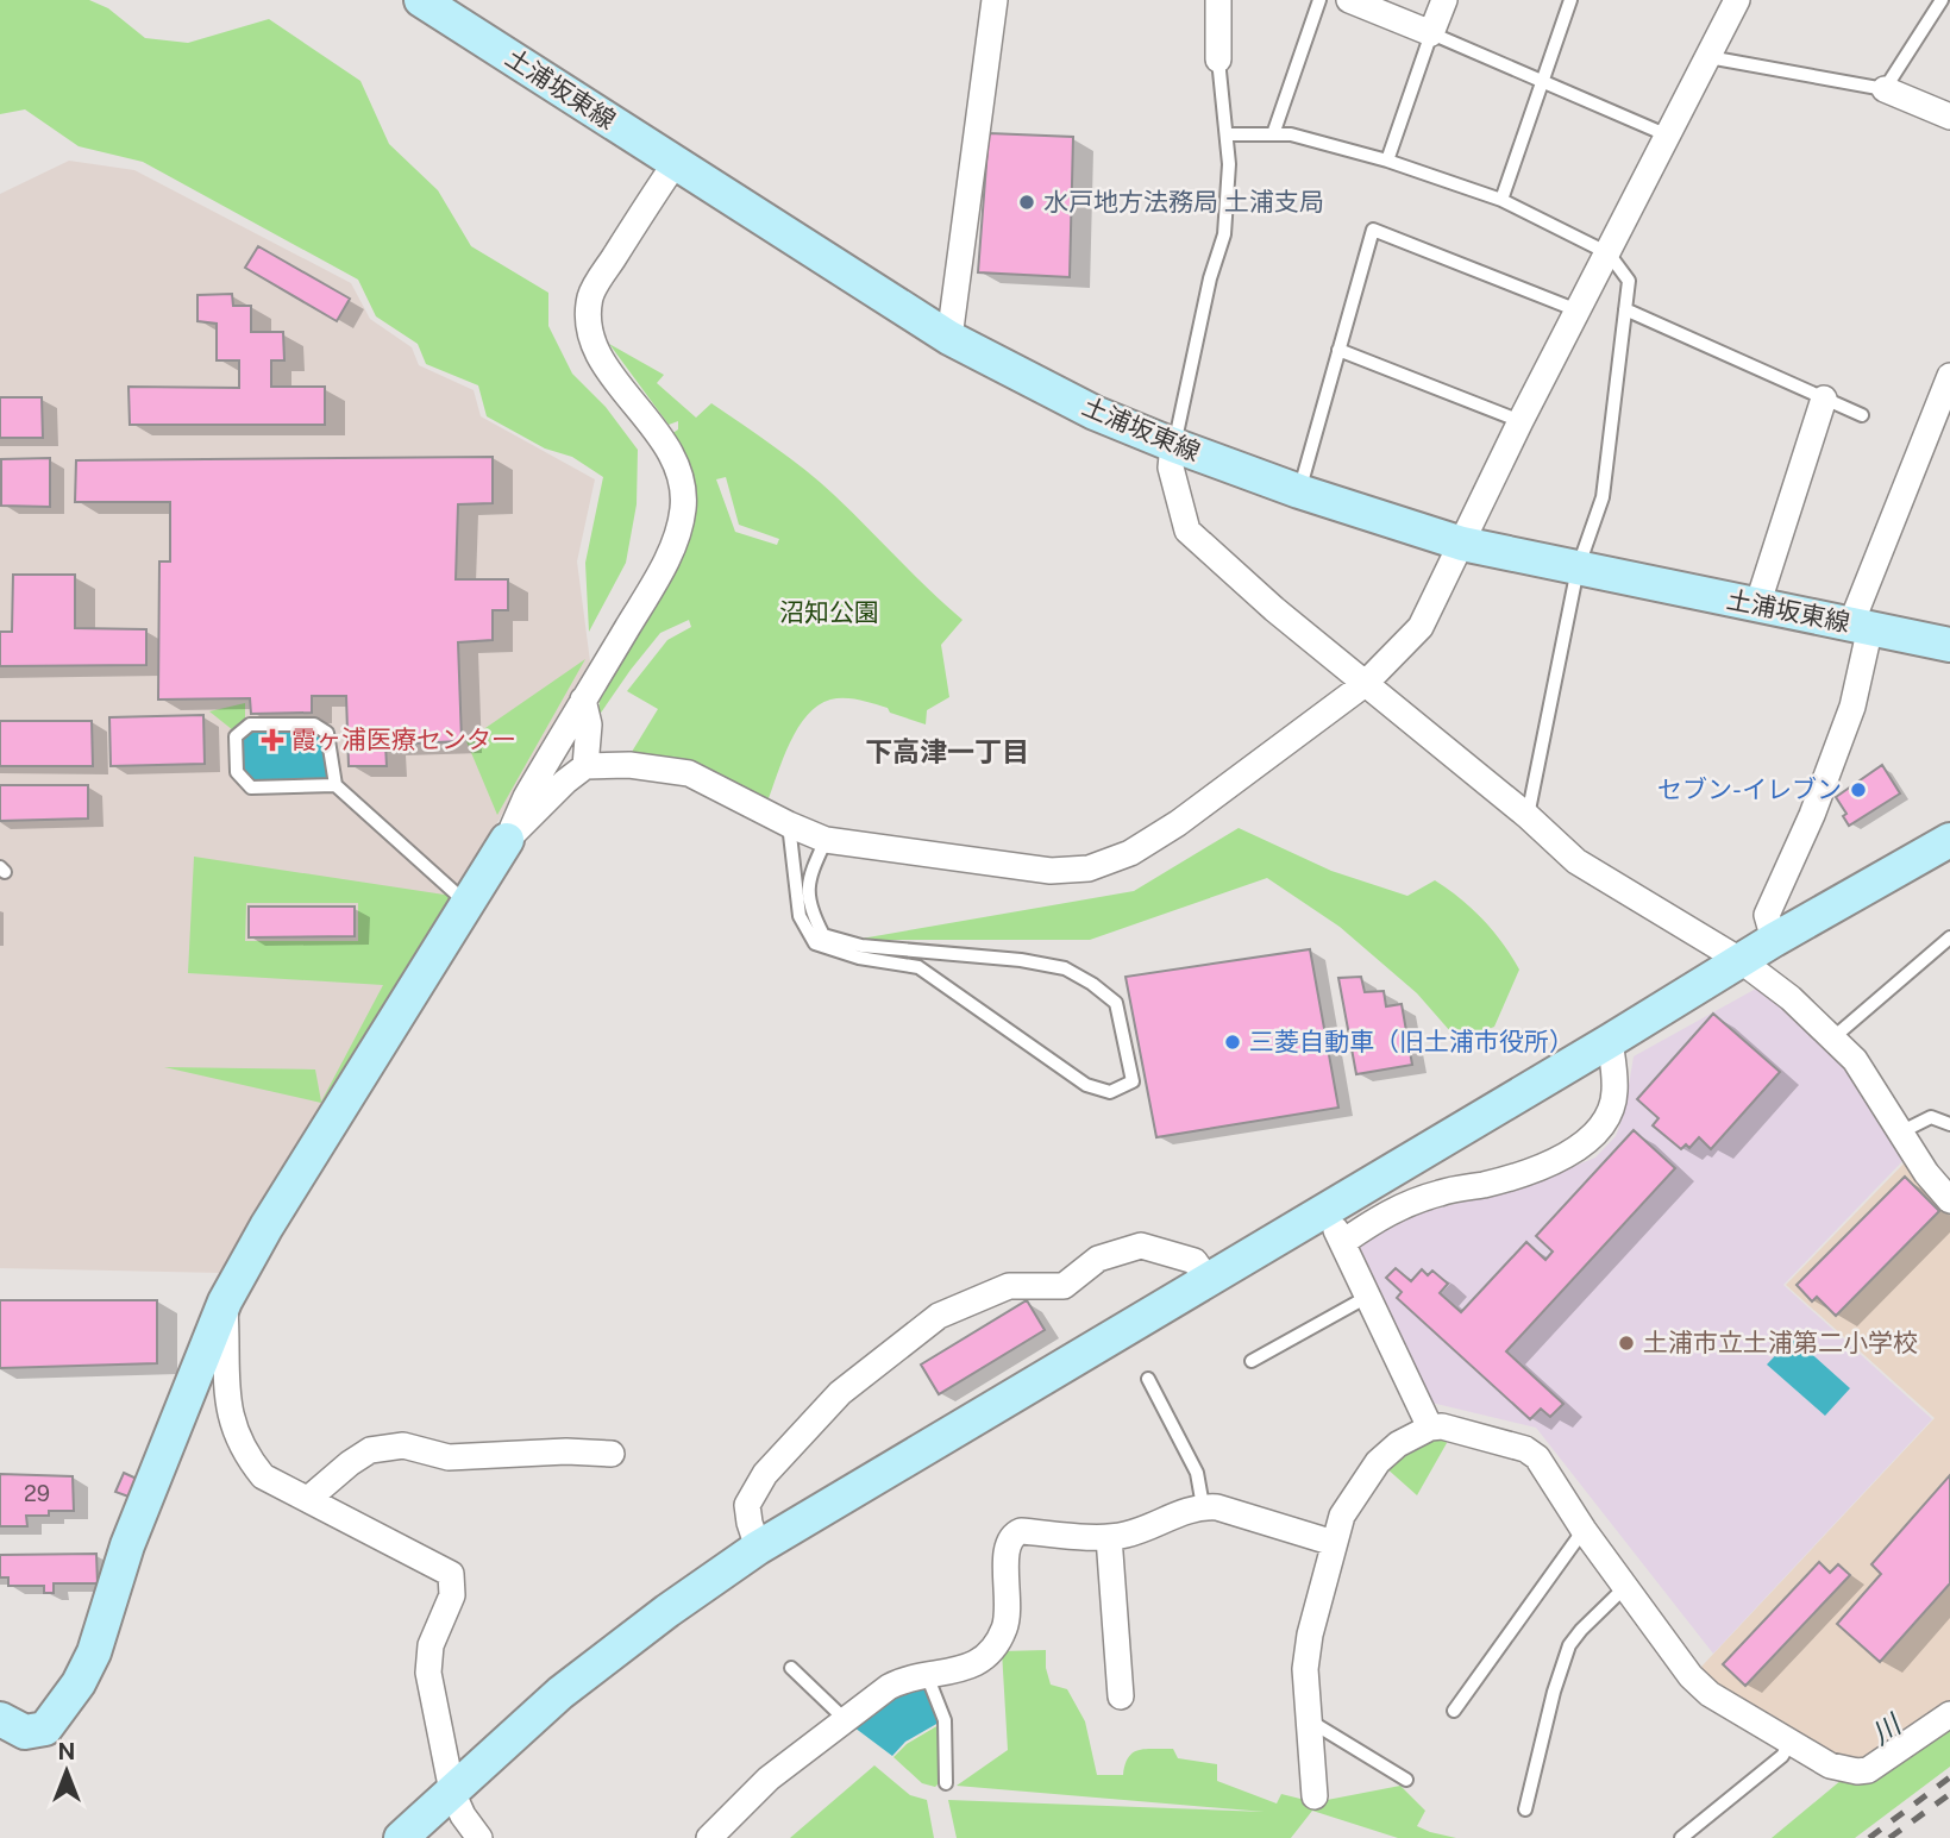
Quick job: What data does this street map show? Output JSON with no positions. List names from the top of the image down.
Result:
{
  "streets": {
    "street": ["土浦坂東線"]
  },
  "districts": ["下高津一丁目"],
  "water": ["川"],
  "parks": ["沼知公園"],
  "places": {
    "other": [
      "水戸地方法務局 土浦支局",
      "セブン-イレブン",
      "三菱自動車（旧土浦市役所）",
      "土浦市立土浦第二小学校"
    ],
    "health": ["霞ヶ浦医療センター"]
  },
  "house_numbers": ["29"],
  "north": "top"
}
